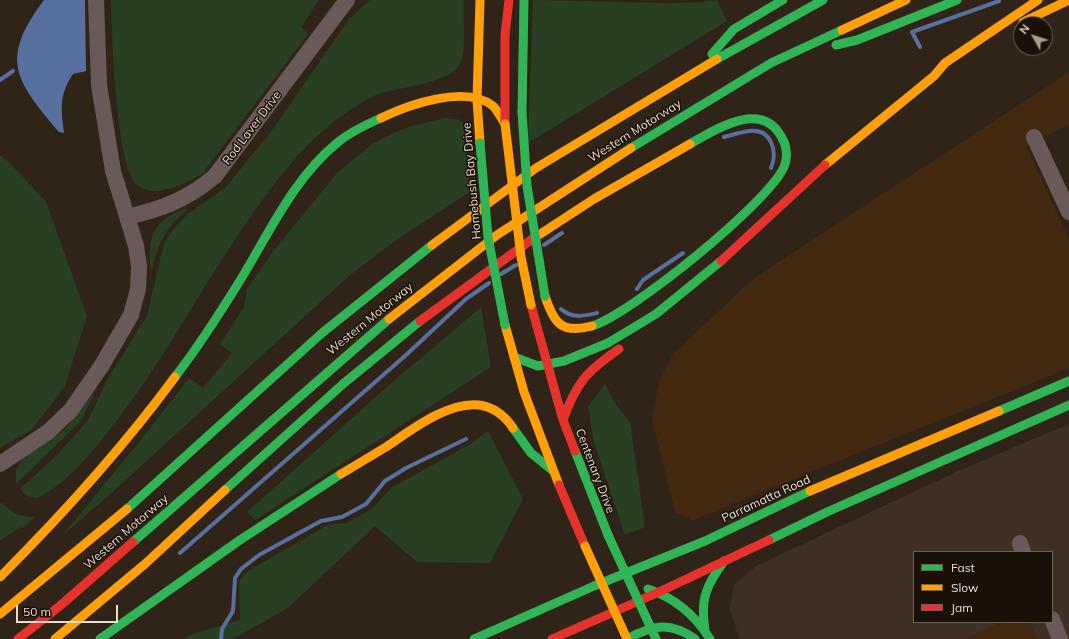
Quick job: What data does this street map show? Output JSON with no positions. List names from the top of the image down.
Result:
{
  "streets": {
    "highway": [
      "Western Motorway",
      "Homebush Bay Drive",
      "Centenary Drive",
      "Parramatta Road"
    ],
    "street": ["Rod Laver Drive"]
  },
  "legend": ["Fast", "Slow", "Jam"],
  "scale_bar": "50 m",
  "north": "top left"
}
